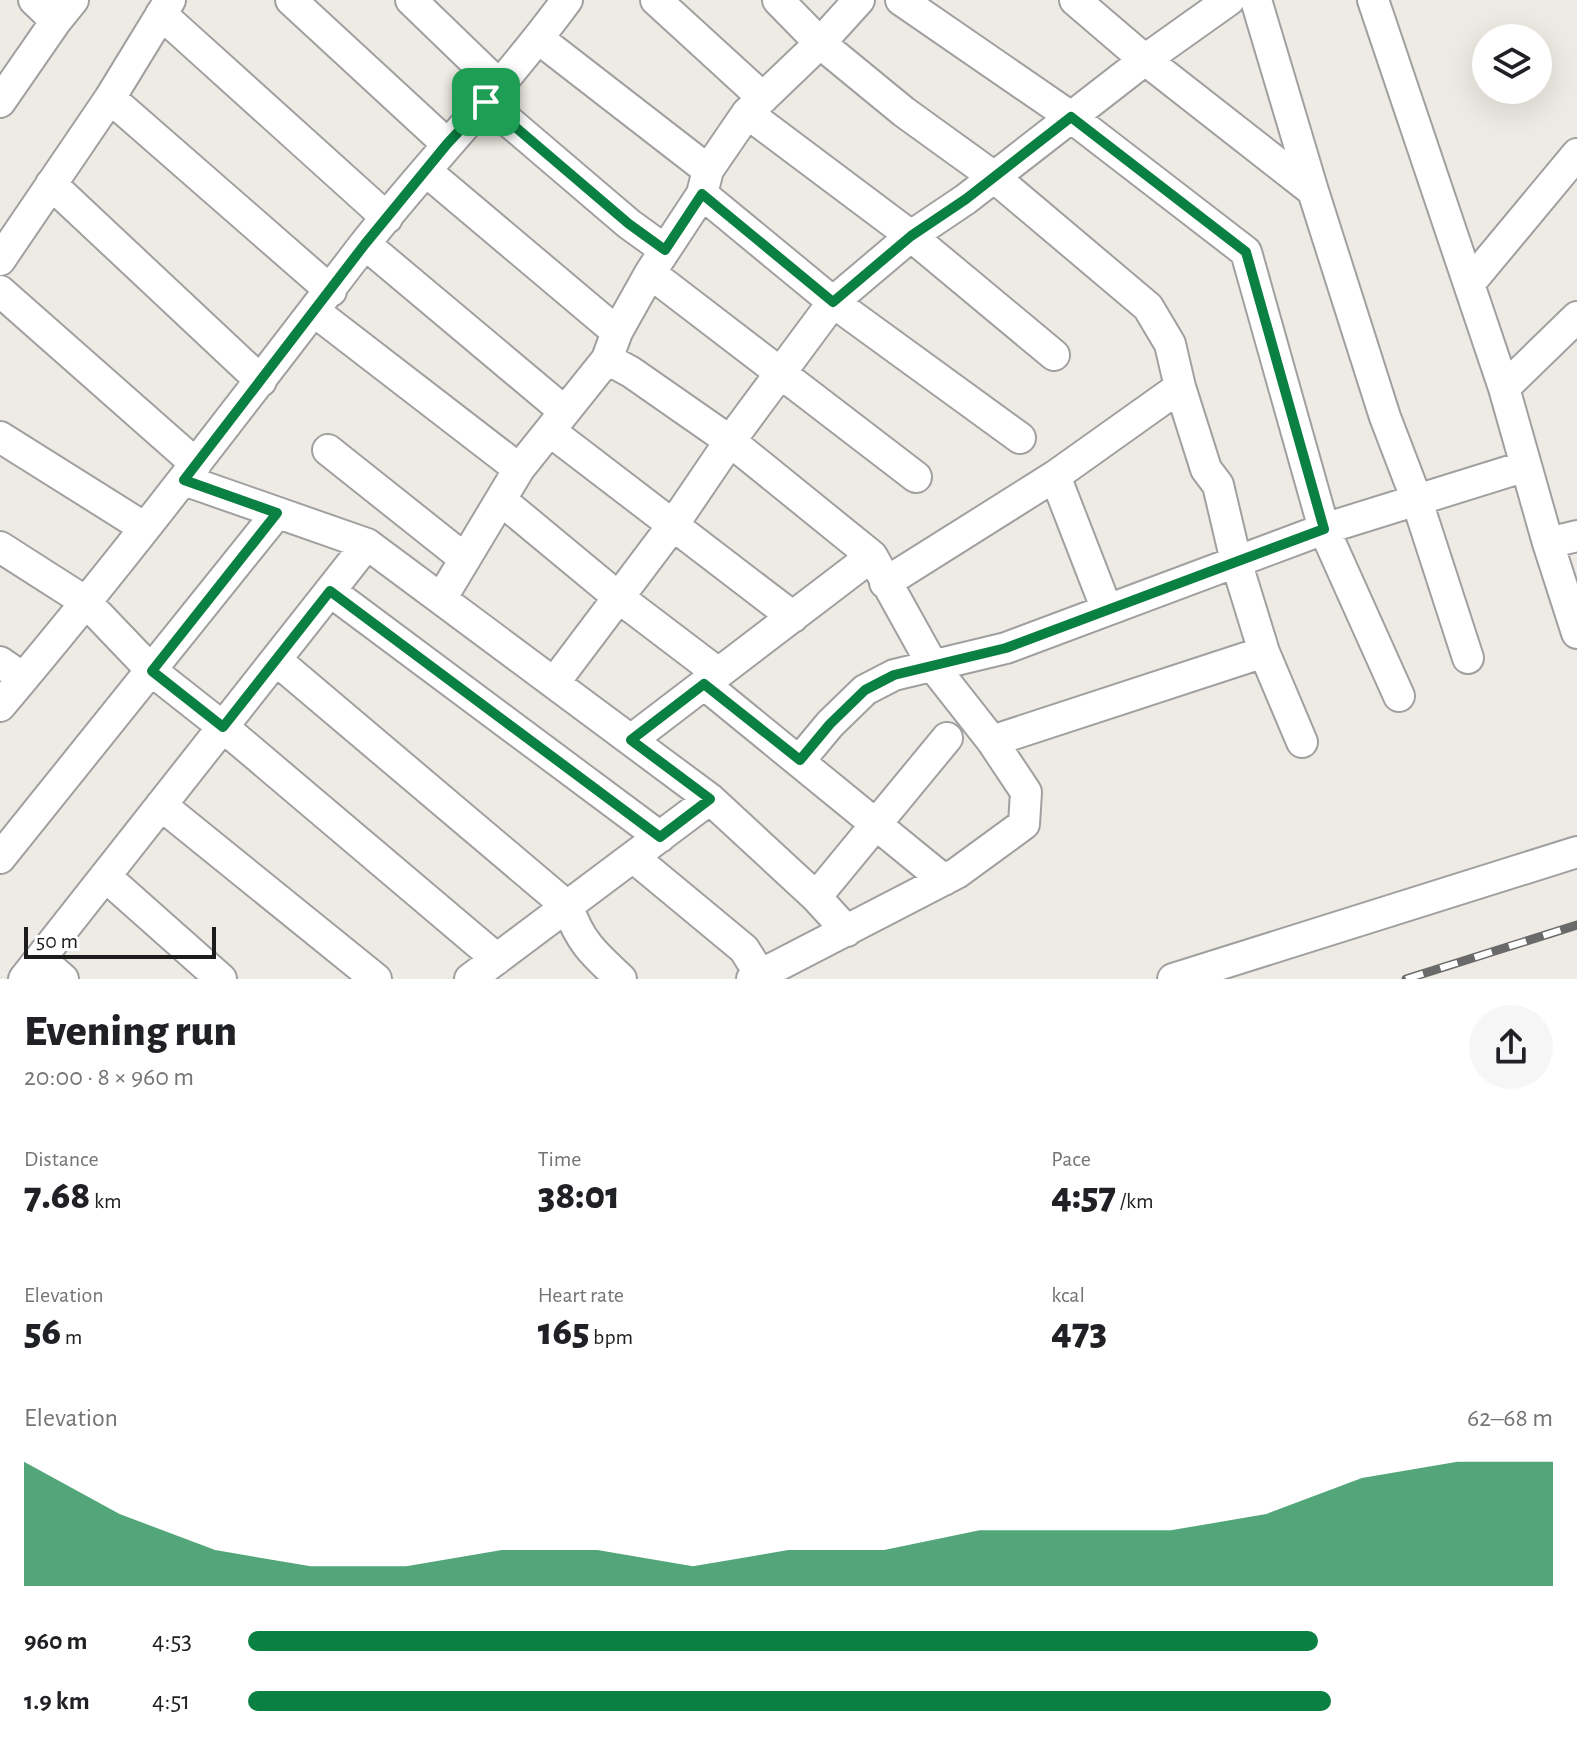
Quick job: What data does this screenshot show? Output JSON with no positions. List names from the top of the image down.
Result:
{
  "scale_bar": "50 m",
  "page": {
    "scale": "50 m",
    "heading": ["Evening run", "20:00 · 8 × 960 m"],
    "stats": [
      ["Distance", "7.68 km"],
      ["Time", "38:01"],
      ["Pace", "4:57 /km"],
      ["Elevation", "56 m"],
      ["Heart rate", "165 bpm"],
      ["kcal", "473"]
    ],
    "chart": ["Elevation", "62–68 m"],
    "list": [
      {
        "name": "960 m",
        "note": "4:53"
      },
      {
        "name": "1.9 km",
        "note": "4:51"
      }
    ]
  }
}
